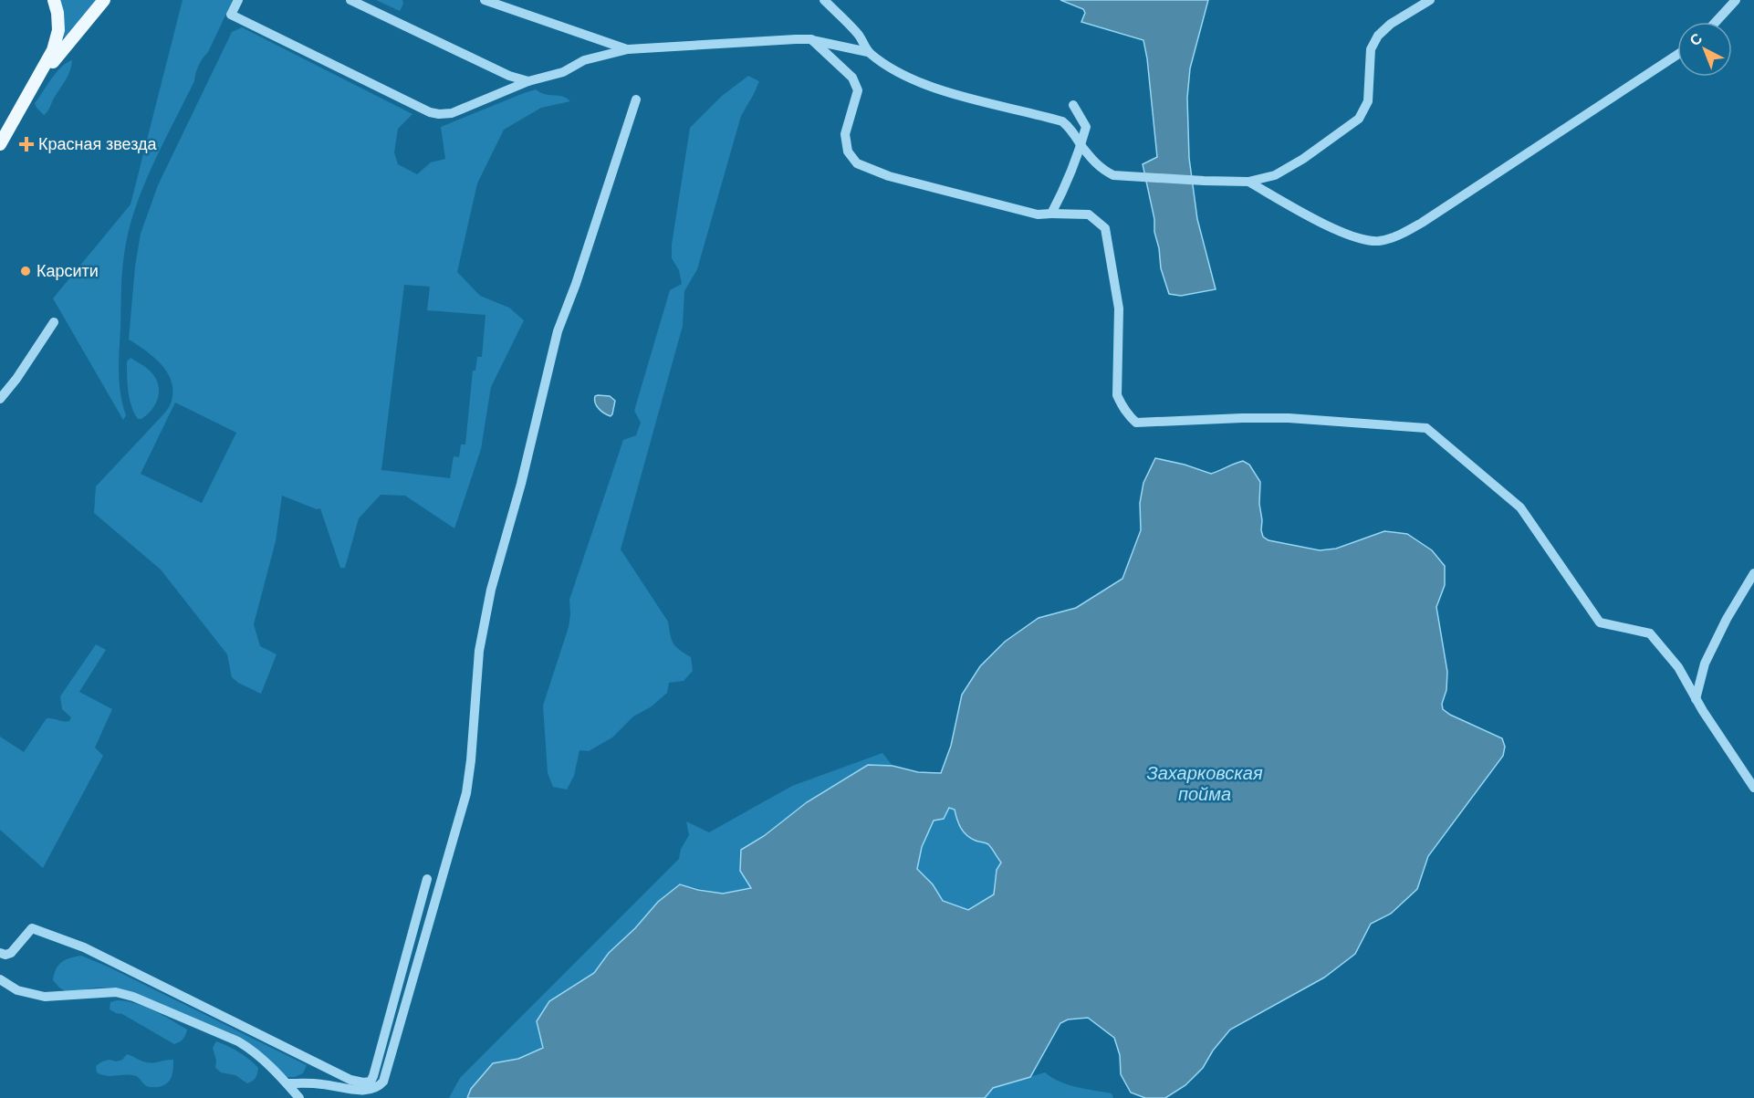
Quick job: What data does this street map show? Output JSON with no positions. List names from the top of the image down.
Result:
{
  "water": ["Захарковская пойма"],
  "places": {
    "health": ["Красная звезда"],
    "other": ["Карсити"]
  },
  "north": "top left"
}
